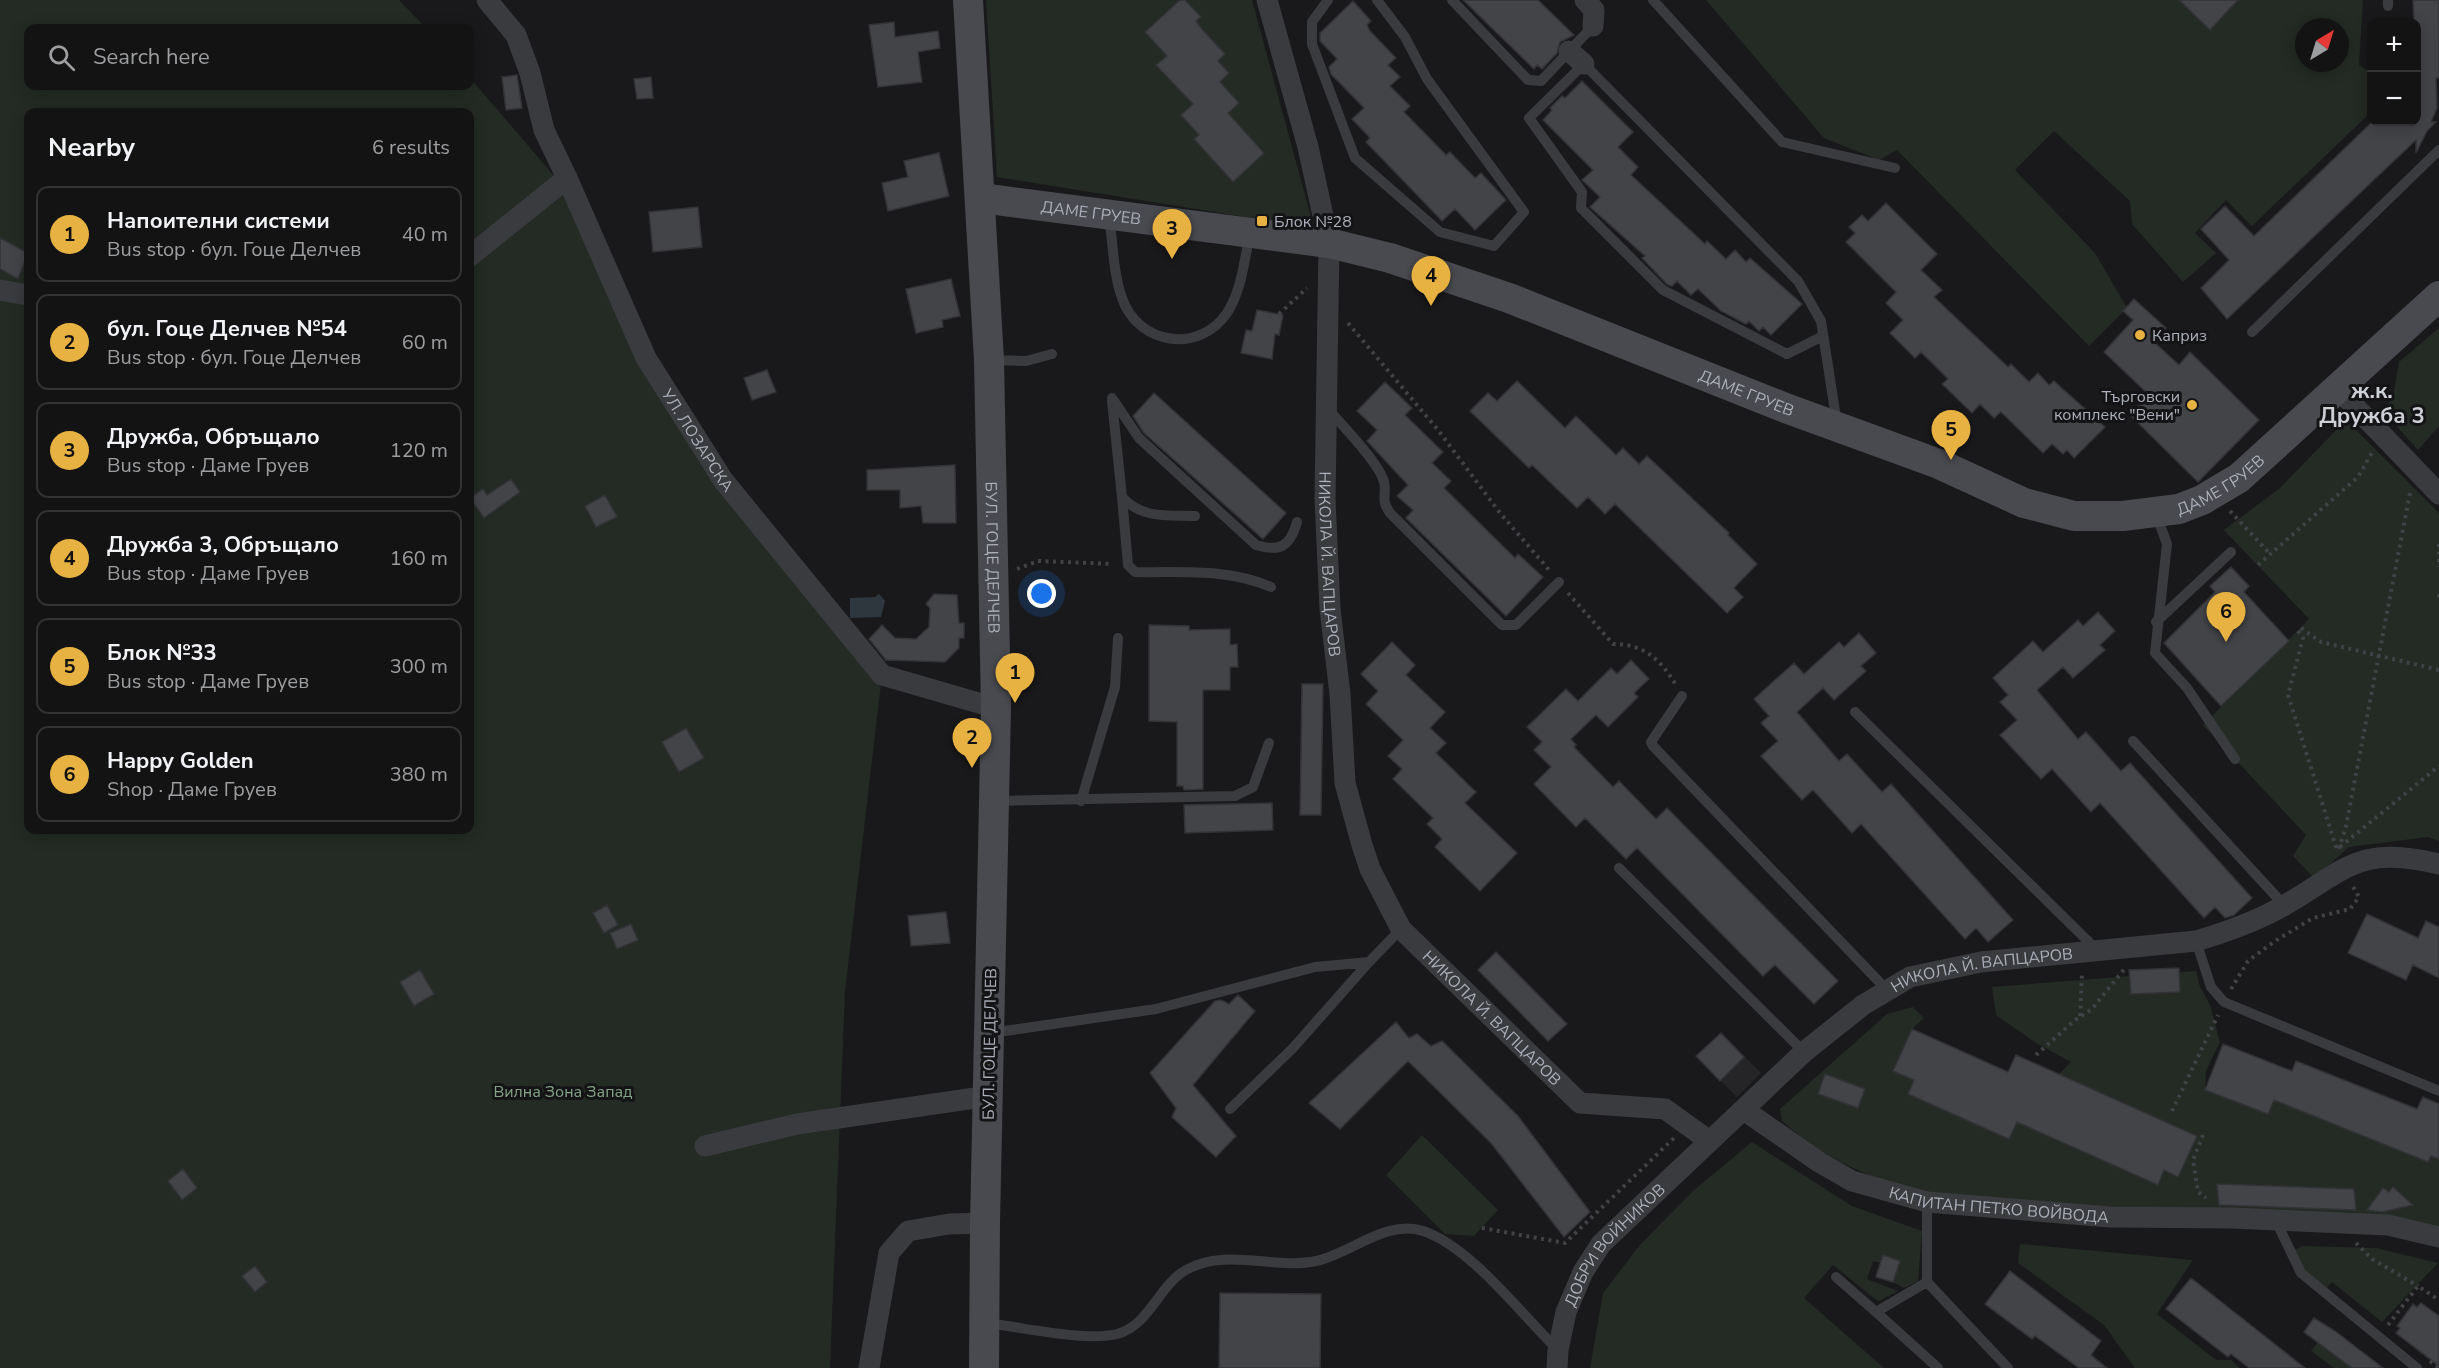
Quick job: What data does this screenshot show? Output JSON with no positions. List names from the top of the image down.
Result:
{
  "streets": {
    "main road": ["ДАМЕ ГРУЕВ", "БУЛ. ГОЦЕ ДЕЛЧЕВ"],
    "street": [
      "УЛ. ЛОЗАРСКА",
      "НИКОЛА Й. ВАПЦАРОВ",
      "КАПИТАН ПЕТКО ВОЙВОДА",
      "ДОБРИ ВОЙНИКОВ"
    ]
  },
  "crossings": [
    ["ДАМЕ ГРУЕВ", "БУЛ. ГОЦЕ ДЕЛЧЕВ"],
    ["ДАМЕ ГРУЕВ", "НИКОЛА Й. ВАПЦАРОВ"],
    ["УЛ. ЛОЗАРСКА", "БУЛ. ГОЦЕ ДЕЛЧЕВ"],
    ["НИКОЛА Й. ВАПЦАРОВ", "КАПИТАН ПЕТКО ВОЙВОДА"],
    ["НИКОЛА Й. ВАПЦАРОВ", "ДОБРИ ВОЙНИКОВ"]
  ],
  "districts": ["ж.к. Дружба 3"],
  "parks": ["Вилна Зона Запад"],
  "places": {
    "transit": ["Блок №28"],
    "other": ["Каприз", "Търговски комплекс \"Вени\""]
  },
  "north": "top right",
  "page": {
    "map_buttons": ["+", "−"],
    "search": "Search here",
    "heading": ["Nearby", "6 results"],
    "list": [
      {
        "mark": "1",
        "name": "Напоителни системи",
        "note": "Bus stop · бул. Гоце Делчев",
        "value": "40 m"
      },
      {
        "mark": "2",
        "name": "бул. Гоце Делчев №54",
        "note": "Bus stop · бул. Гоце Делчев",
        "value": "60 m"
      },
      {
        "mark": "3",
        "name": "Дружба, Обръщало",
        "note": "Bus stop · Даме Груев",
        "value": "120 m"
      },
      {
        "mark": "4",
        "name": "Дружба 3, Обръщало",
        "note": "Bus stop · Даме Груев",
        "value": "160 m"
      },
      {
        "mark": "5",
        "name": "Блок №33",
        "note": "Bus stop · Даме Груев",
        "value": "300 m"
      },
      {
        "mark": "6",
        "name": "Happy Golden",
        "note": "Shop · Даме Груев",
        "value": "380 m"
      }
    ],
    "pins": [
      "3",
      "4",
      "5",
      "6",
      "1",
      "2"
    ]
  }
}
